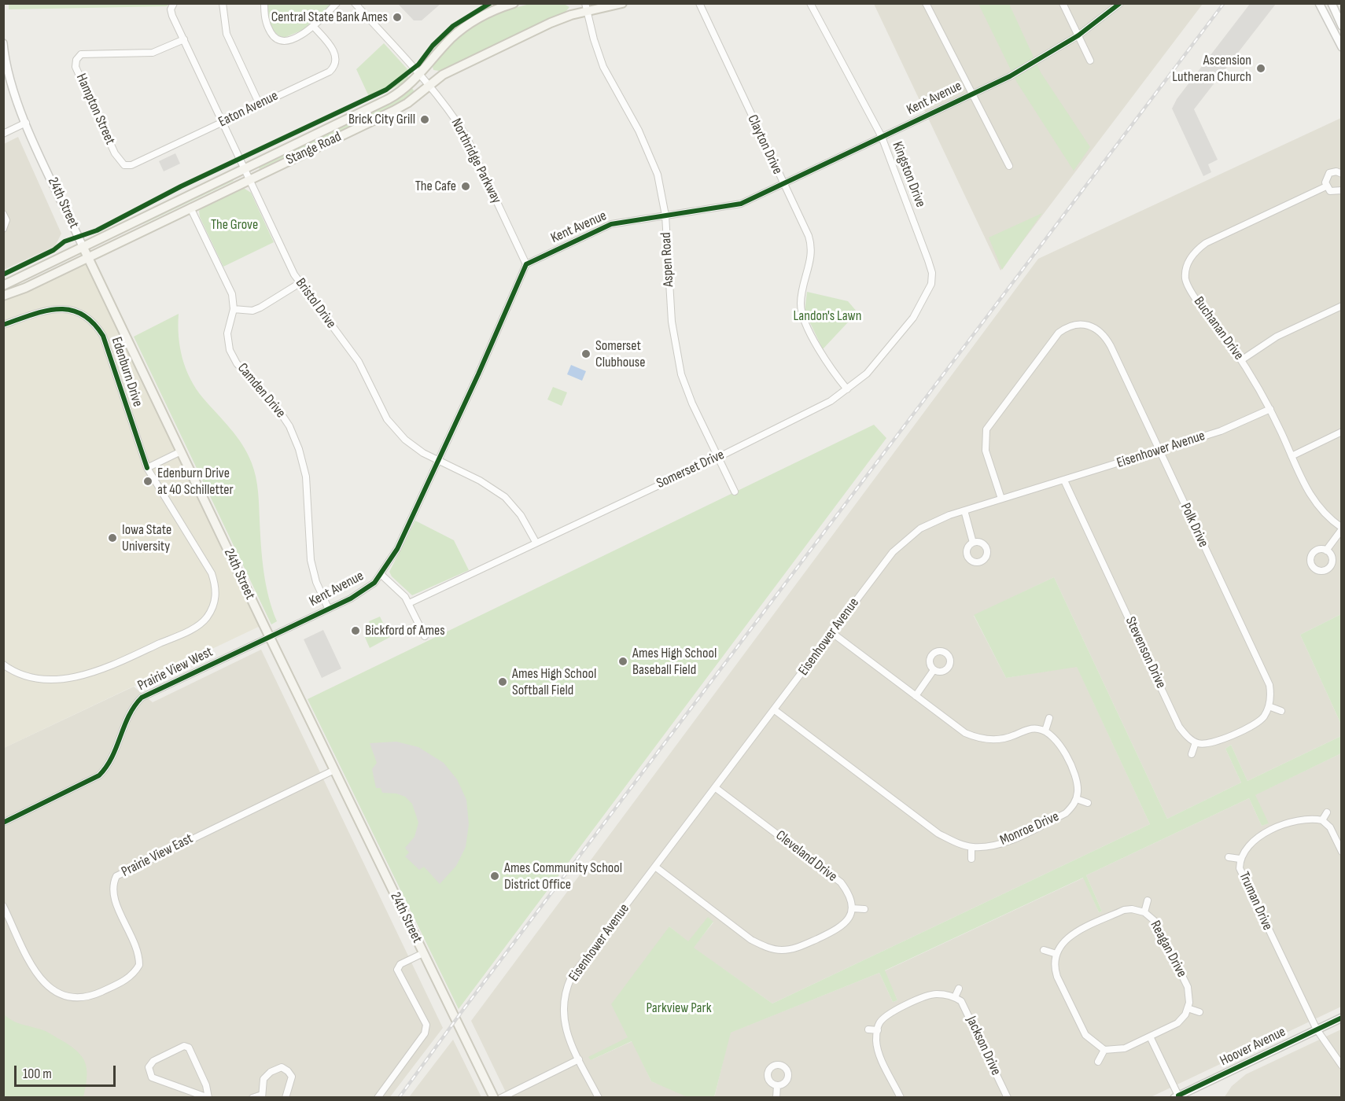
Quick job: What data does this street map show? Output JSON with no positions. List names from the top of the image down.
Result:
{
  "streets": {
    "main road": ["Stange Road", "24th Street"],
    "street": [
      "Kent Avenue",
      "Hampton Street",
      "Eaton Avenue",
      "Clayton Drive",
      "Northridge Parkway",
      "Kingston Drive",
      "Aspen Road",
      "Bristol Drive",
      "Buchanan Drive",
      "Edenburn Drive",
      "Camden Drive",
      "Eisenhower Avenue",
      "Somerset Drive",
      "Polk Drive",
      "Stevenson Drive",
      "Prairie View West",
      "Monroe Drive",
      "Prairie View East",
      "Cleveland Drive",
      "Truman Drive",
      "Reagan Drive",
      "Jackson Drive",
      "Hoover Avenue"
    ]
  },
  "crossings": [
    ["Kent Avenue", "Clayton Drive"],
    ["Kent Avenue", "Northridge Parkway"],
    ["Kent Avenue", "Kingston Drive"],
    ["Kent Avenue", "24th Street"],
    ["Kent Avenue", "Aspen Road"],
    ["Kent Avenue", "Bristol Drive"],
    ["Kent Avenue", "Camden Drive"],
    ["Kent Avenue", "Prairie View West"],
    ["Hampton Street", "Eaton Avenue"],
    ["Hampton Street", "Bristol Drive"],
    ["Eaton Avenue", "Bristol Drive"],
    ["Clayton Drive", "Somerset Drive"],
    ["Stange Road", "Northridge Parkway"],
    ["Stange Road", "24th Street"],
    ["Stange Road", "Aspen Road"],
    ["Stange Road", "Bristol Drive"],
    ["Stange Road", "Camden Drive"],
    ["Kingston Drive", "Somerset Drive"],
    ["24th Street", "Prairie View West"],
    ["24th Street", "Prairie View East"],
    ["Aspen Road", "Somerset Drive"],
    ["Bristol Drive", "Somerset Drive"],
    ["Buchanan Drive", "Eisenhower Avenue"],
    ["Eisenhower Avenue", "Polk Drive"],
    ["Eisenhower Avenue", "Stevenson Drive"],
    ["Eisenhower Avenue", "Monroe Drive"],
    ["Eisenhower Avenue", "Cleveland Drive"],
    ["Truman Drive", "Hoover Avenue"]
  ],
  "parks": ["The Grove", "Landon's Lawn", "Parkview Park"],
  "places": [
    "Central State Bank Ames",
    "Ascension Lutheran Church",
    "Brick City Grill",
    "The Cafe",
    "Somerset Clubhouse",
    "Edenburn Drive at 40 Schilletter",
    "Iowa State University",
    "Bickford of Ames",
    "Ames High School Baseball Field",
    "Ames High School Softball Field",
    "Ames Community School District Office"
  ],
  "scale_bar": "100 m"
}
